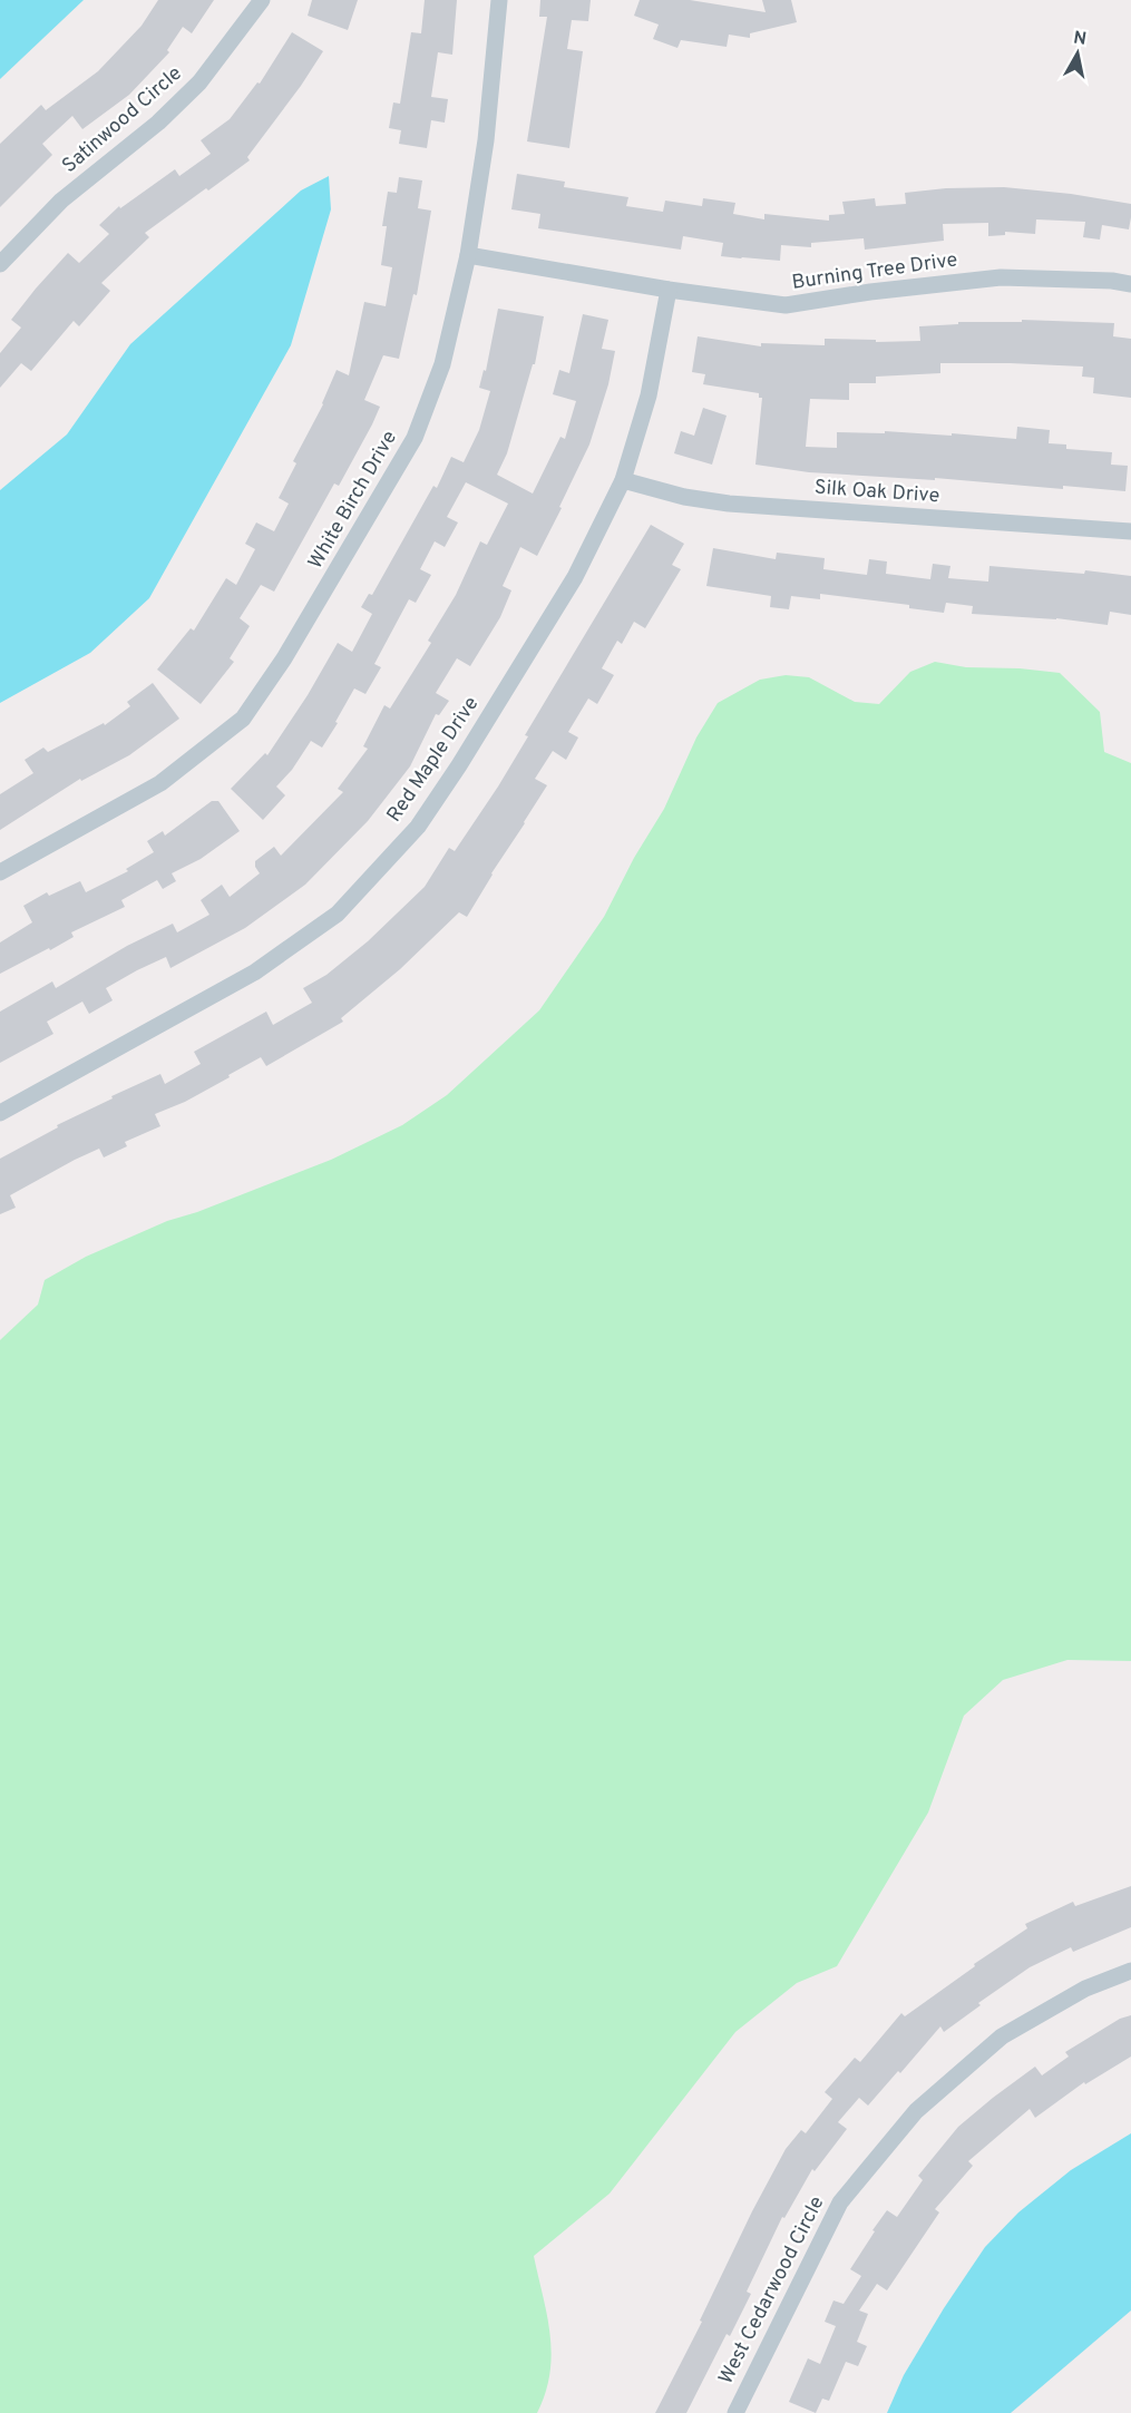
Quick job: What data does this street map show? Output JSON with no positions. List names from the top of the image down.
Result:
{
  "streets": {
    "street": [
      "Satinwood Circle",
      "Burning Tree Drive",
      "Silk Oak Drive",
      "White Birch Drive",
      "Red Maple Drive",
      "West Cedarwood Circle"
    ]
  },
  "crossings": [
    ["Burning Tree Drive", "White Birch Drive"],
    ["Burning Tree Drive", "Red Maple Drive"],
    ["Silk Oak Drive", "Red Maple Drive"]
  ],
  "north": "top"
}
